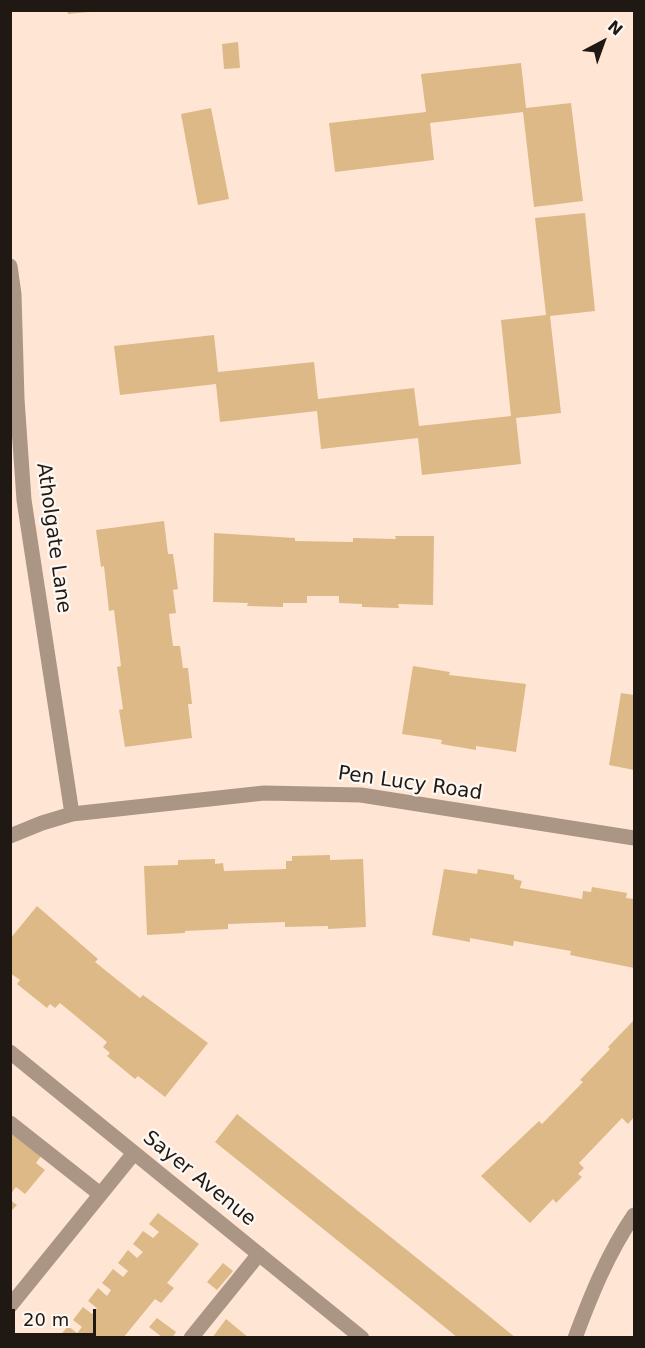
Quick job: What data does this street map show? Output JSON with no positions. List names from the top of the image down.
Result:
{
  "streets": {
    "street": ["Atholgate Lane", "Pen Lucy Road", "Sayer Avenue"]
  },
  "crossings": [
    ["Atholgate Lane", "Pen Lucy Road"]
  ],
  "scale_bar": "20 m",
  "north": "top right"
}
